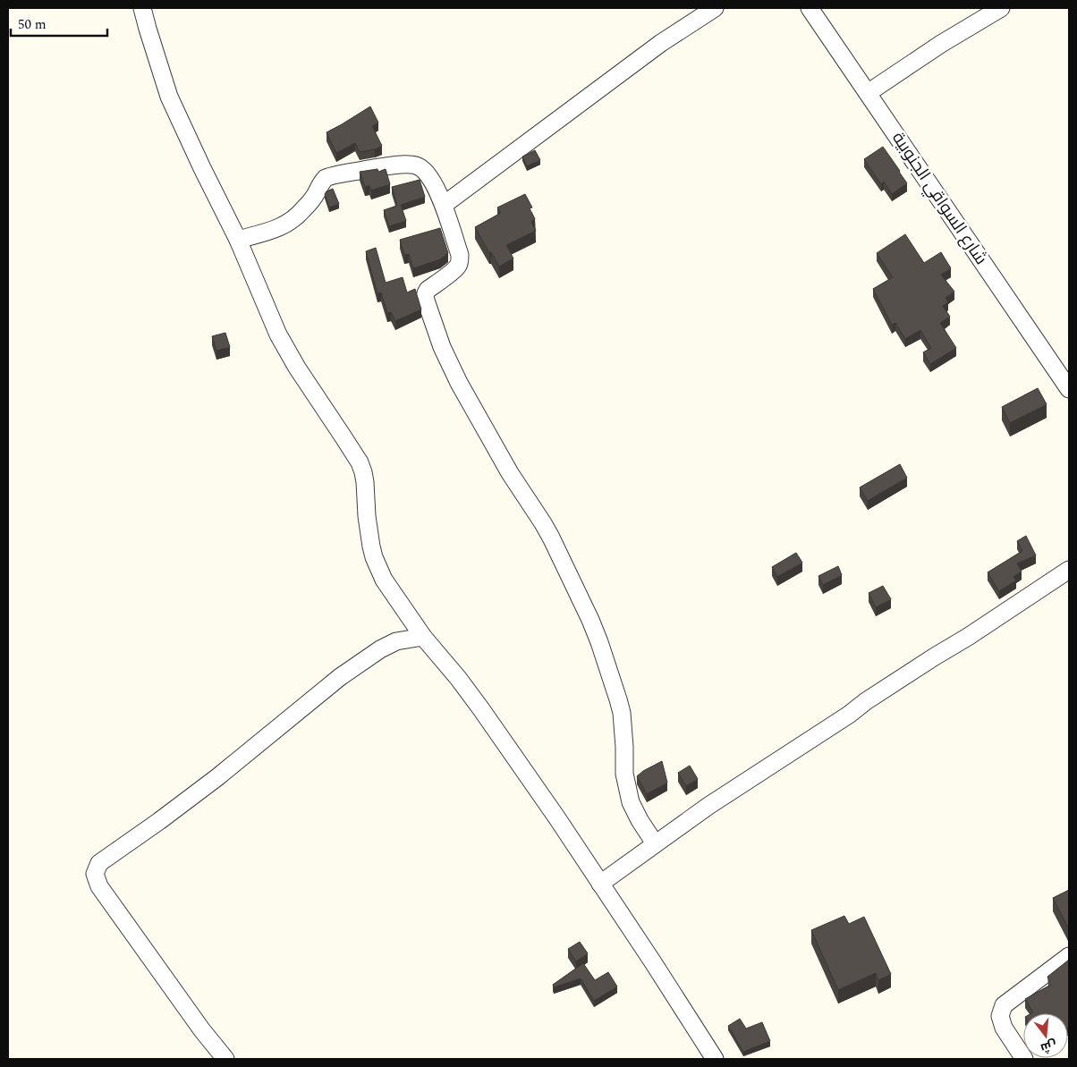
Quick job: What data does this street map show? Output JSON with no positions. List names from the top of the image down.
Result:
{
  "streets": {
    "street": ["شارع السواقي الجنوبية"]
  },
  "scale_bar": "50 m",
  "north": "bottom"
}
